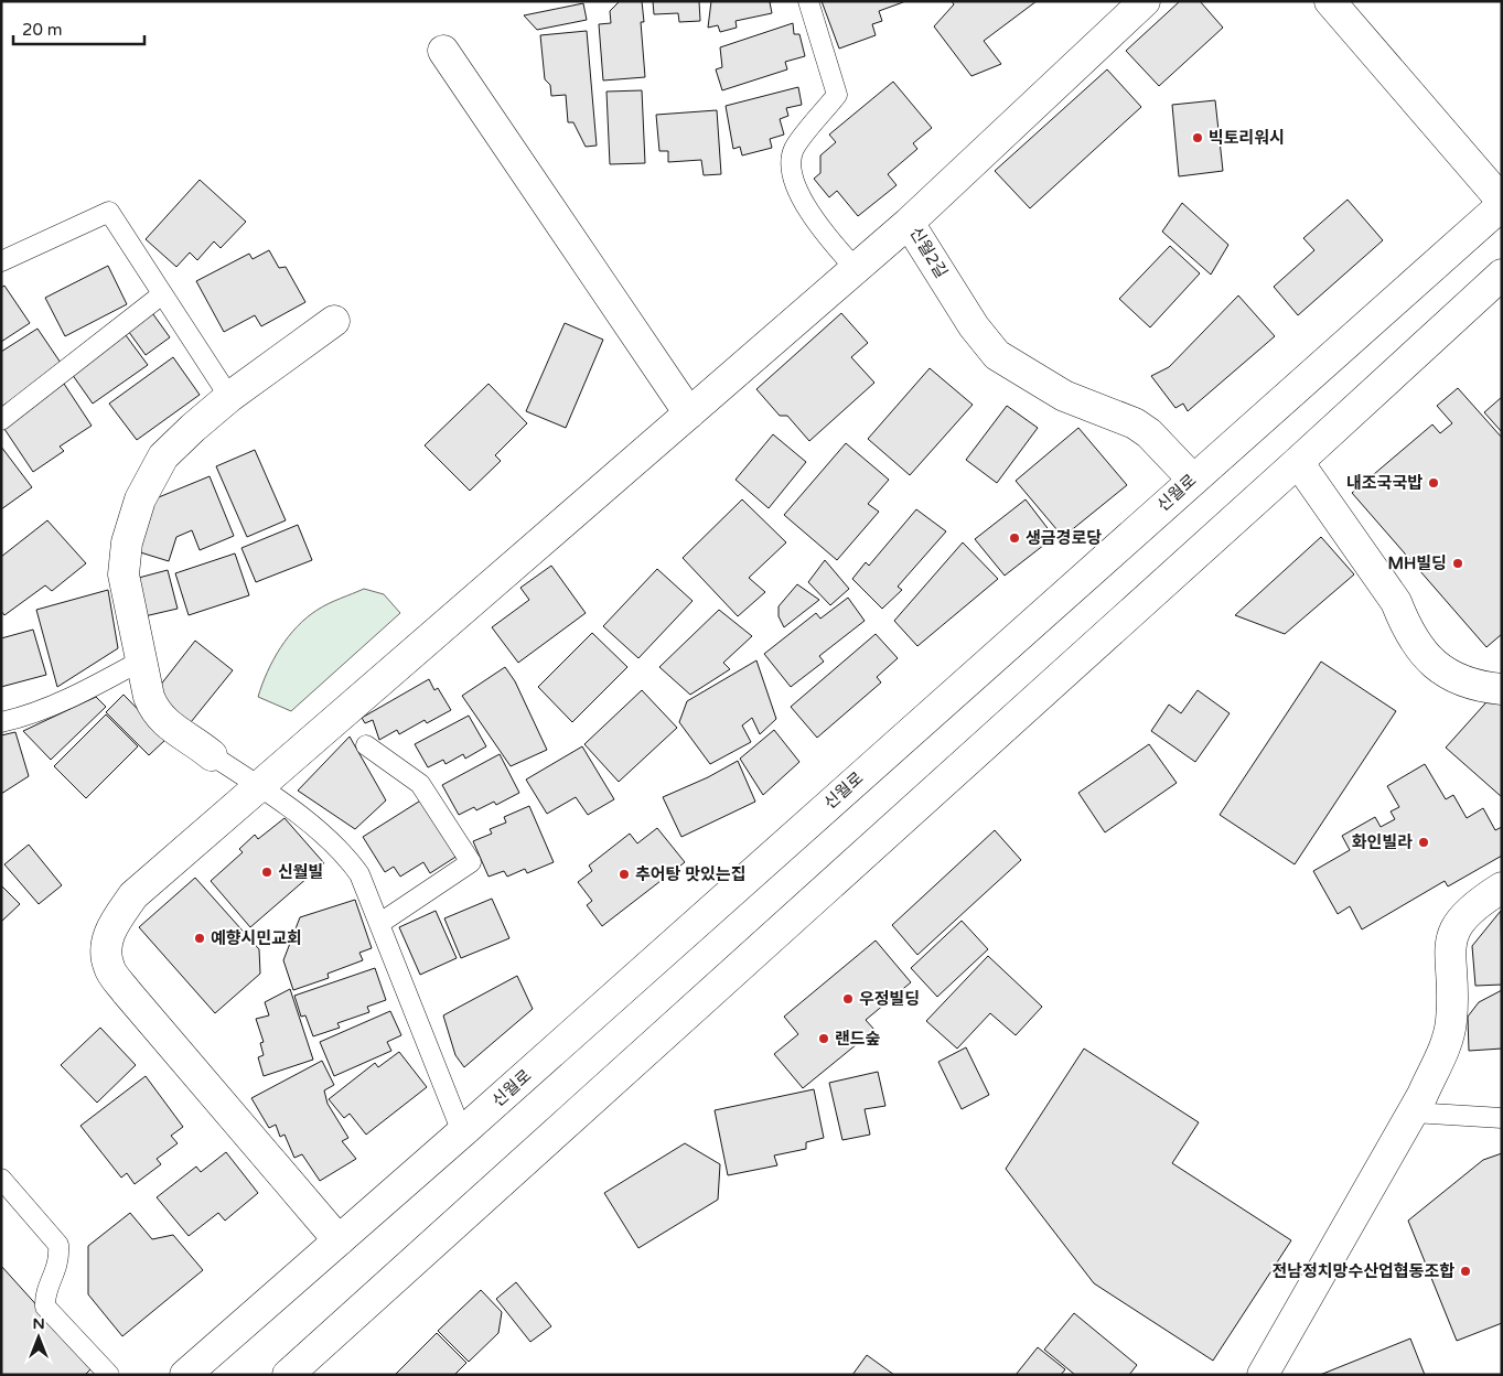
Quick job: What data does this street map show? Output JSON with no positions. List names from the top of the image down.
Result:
{
  "streets": {
    "street": ["신월2길", "신월로"]
  },
  "crossings": [
    ["신월2길", "신월로"]
  ],
  "places": [
    "빅토리워시",
    "내조국국밥",
    "생금경로당",
    "MH빌딩",
    "화인빌라",
    "신월빌",
    "추어탕 맛있는집",
    "예향시민교회",
    "우정빌딩",
    "랜드숲",
    "전남정치망수산업협동조합"
  ],
  "scale_bar": "20 m",
  "north": "top"
}
